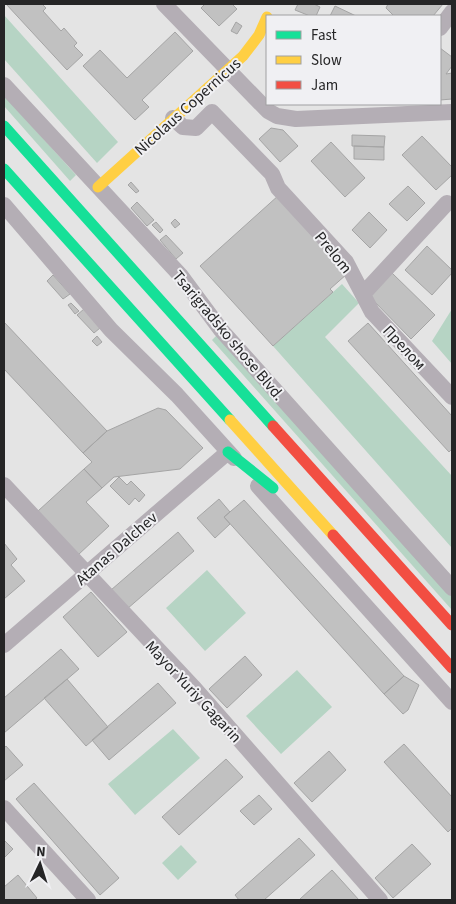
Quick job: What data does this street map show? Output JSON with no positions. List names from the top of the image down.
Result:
{
  "streets": {
    "main road": ["Nicolaus Copernicus", "Tsarigradsko shose Blvd."],
    "street": [
      "Prelom",
      "Прелом",
      "Atanas Dalchev",
      "Mayor Yuriy Gagarin"
    ]
  },
  "crossings": [
    ["Nicolaus Copernicus", "Prelom"],
    ["Nicolaus Copernicus", "Tsarigradsko shose Blvd."],
    ["Prelom", "Прелом"],
    ["Atanas Dalchev", "Mayor Yuriy Gagarin"]
  ],
  "legend": ["Fast", "Slow", "Jam"],
  "north": "top"
}
